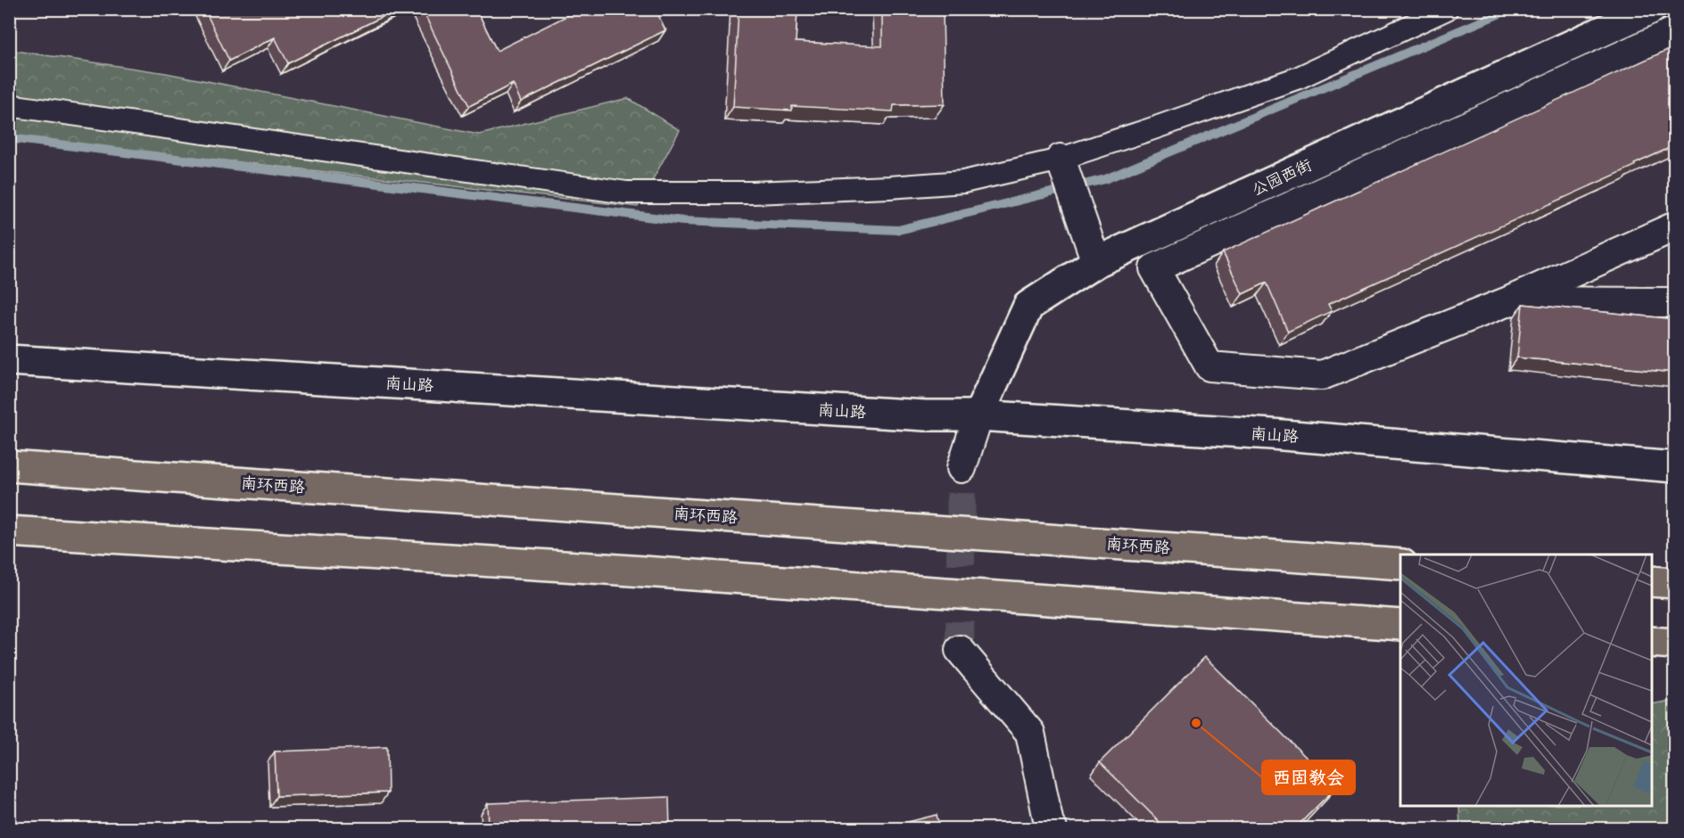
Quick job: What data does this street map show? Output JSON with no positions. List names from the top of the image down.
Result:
{
  "streets": {
    "highway": ["南环西路"],
    "street": ["公园西街", "南山路"]
  },
  "crossings": [
    ["公园西街", "南山路"]
  ],
  "places": ["西固教会"]
}
